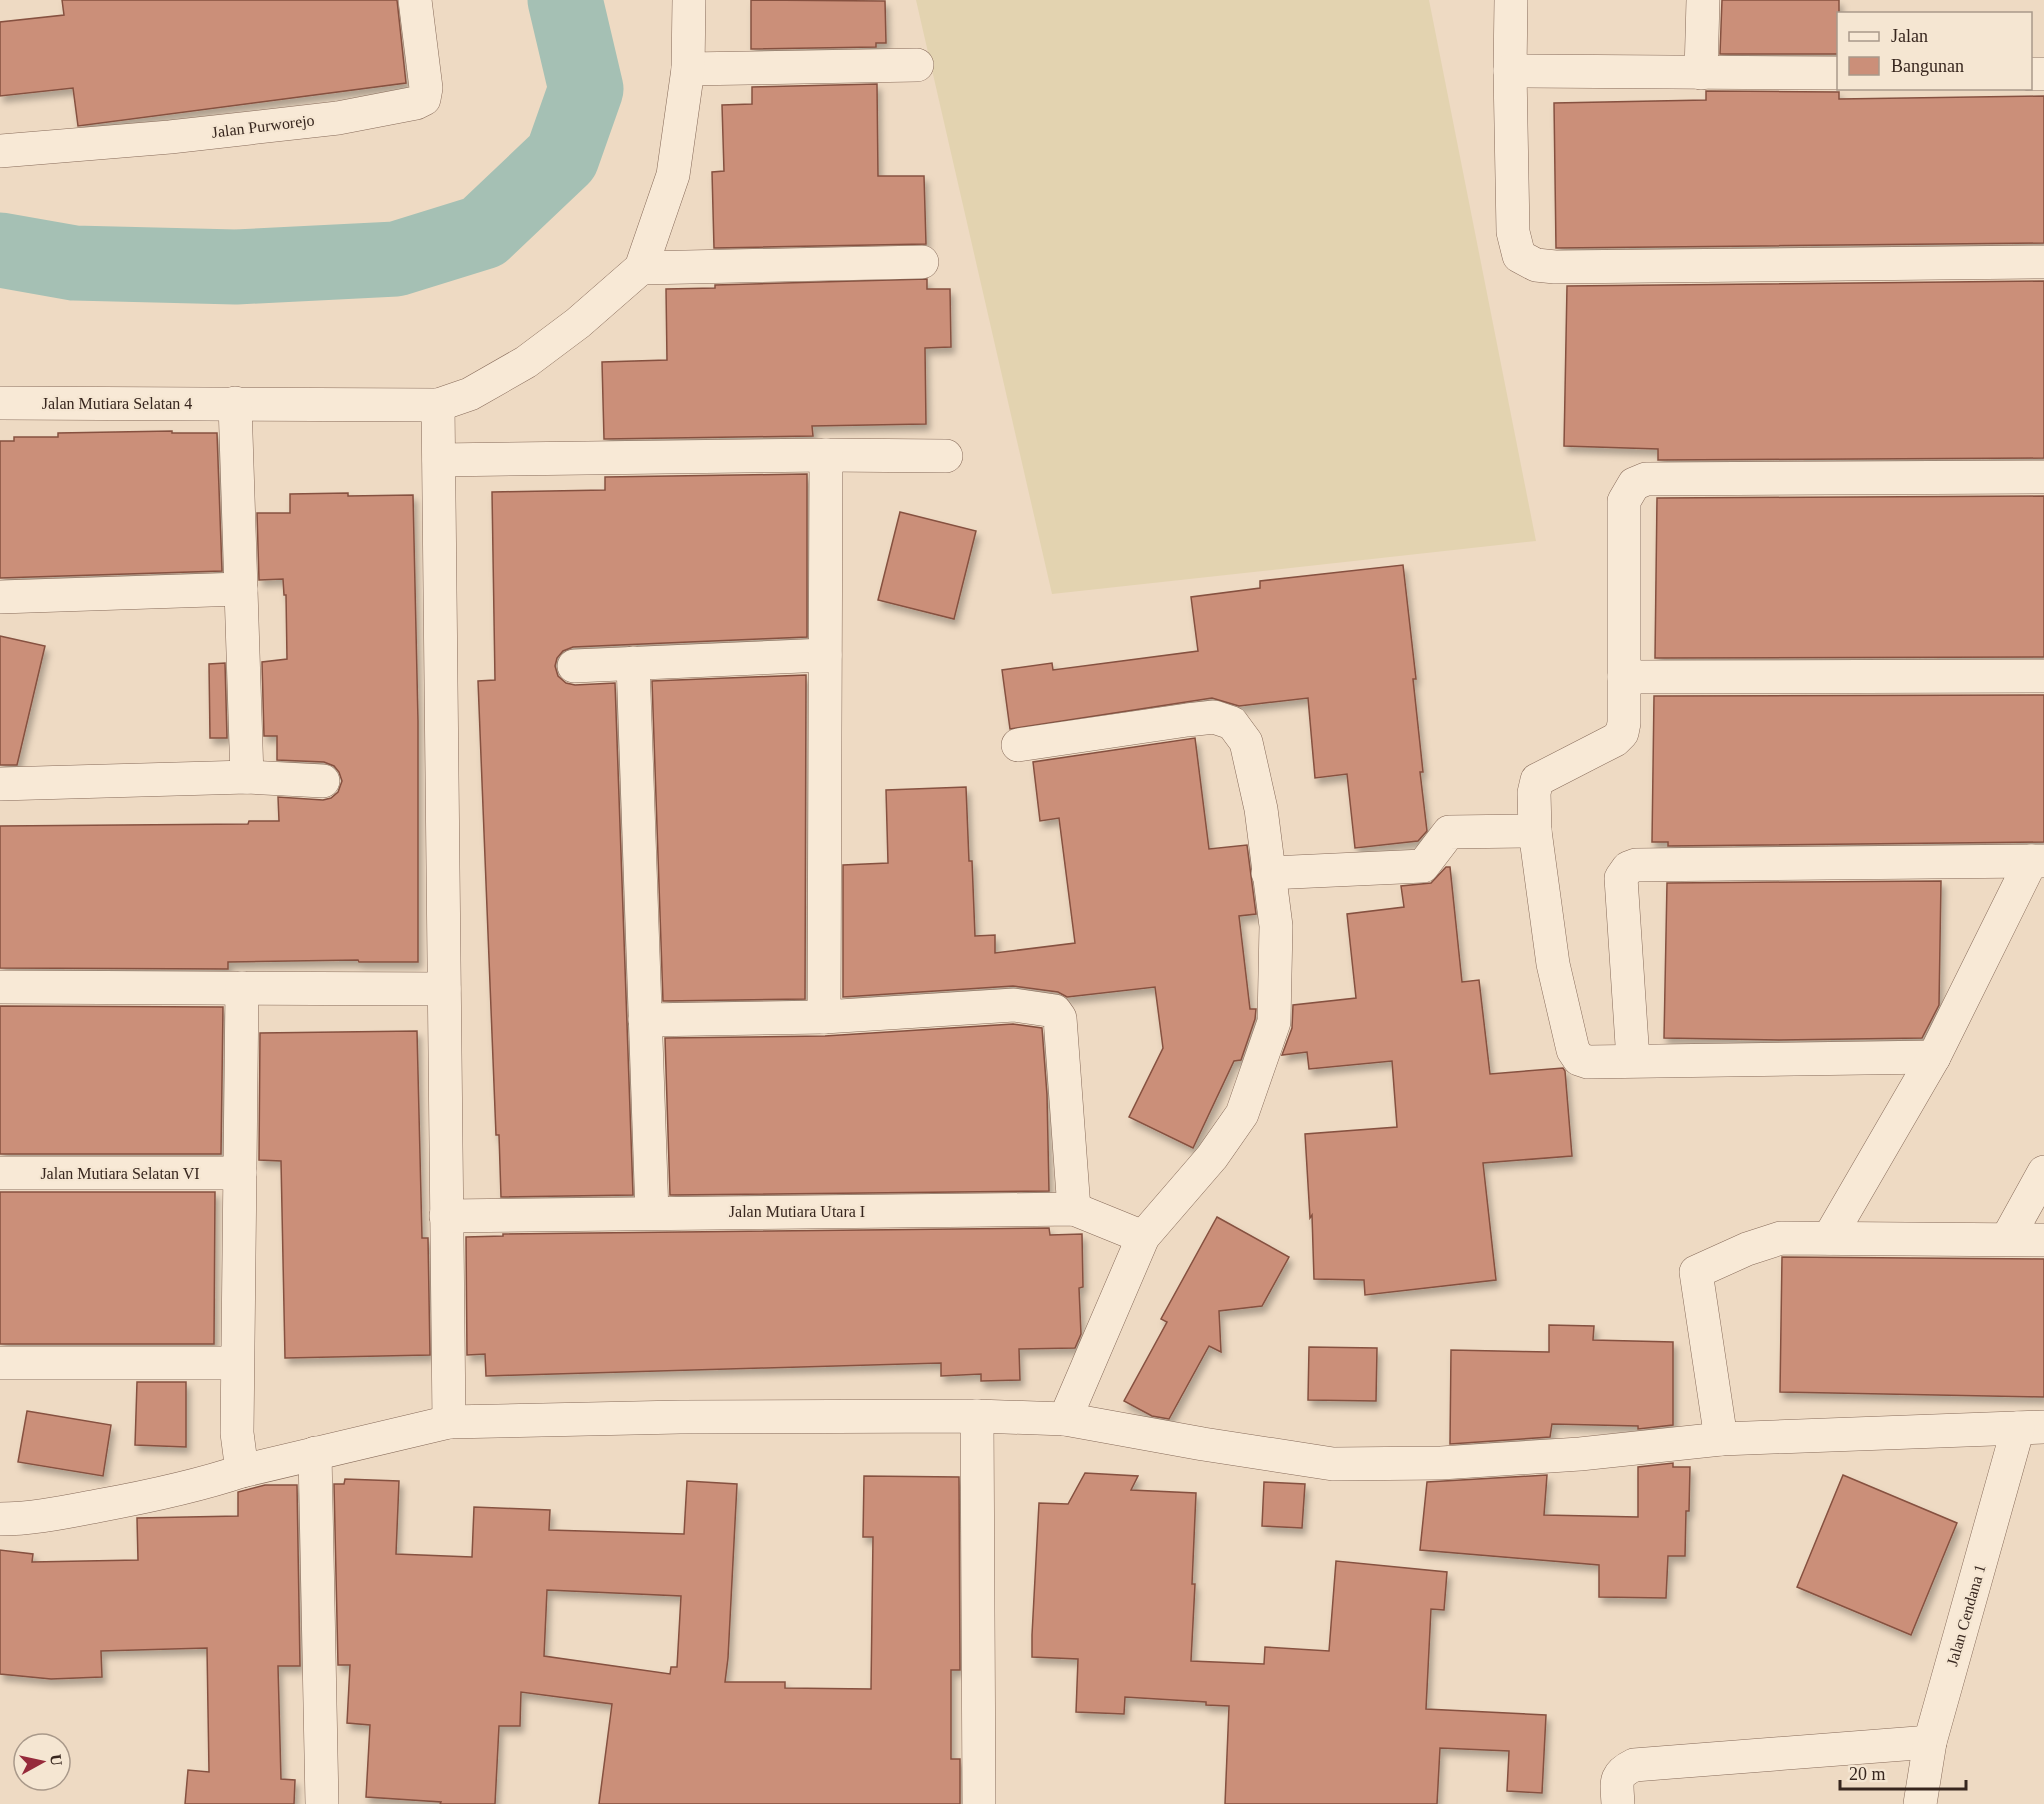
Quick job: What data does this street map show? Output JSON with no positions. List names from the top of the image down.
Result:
{
  "streets": {
    "street": [
      "Jalan Purworejo",
      "Jalan Mutiara Selatan 4",
      "Jalan Mutiara Selatan VI",
      "Jalan Mutiara Utara I",
      "Jalan Cendana 1"
    ]
  },
  "legend": ["Jalan", "Bangunan"],
  "scale_bar": "20 m",
  "north": "right"
}
